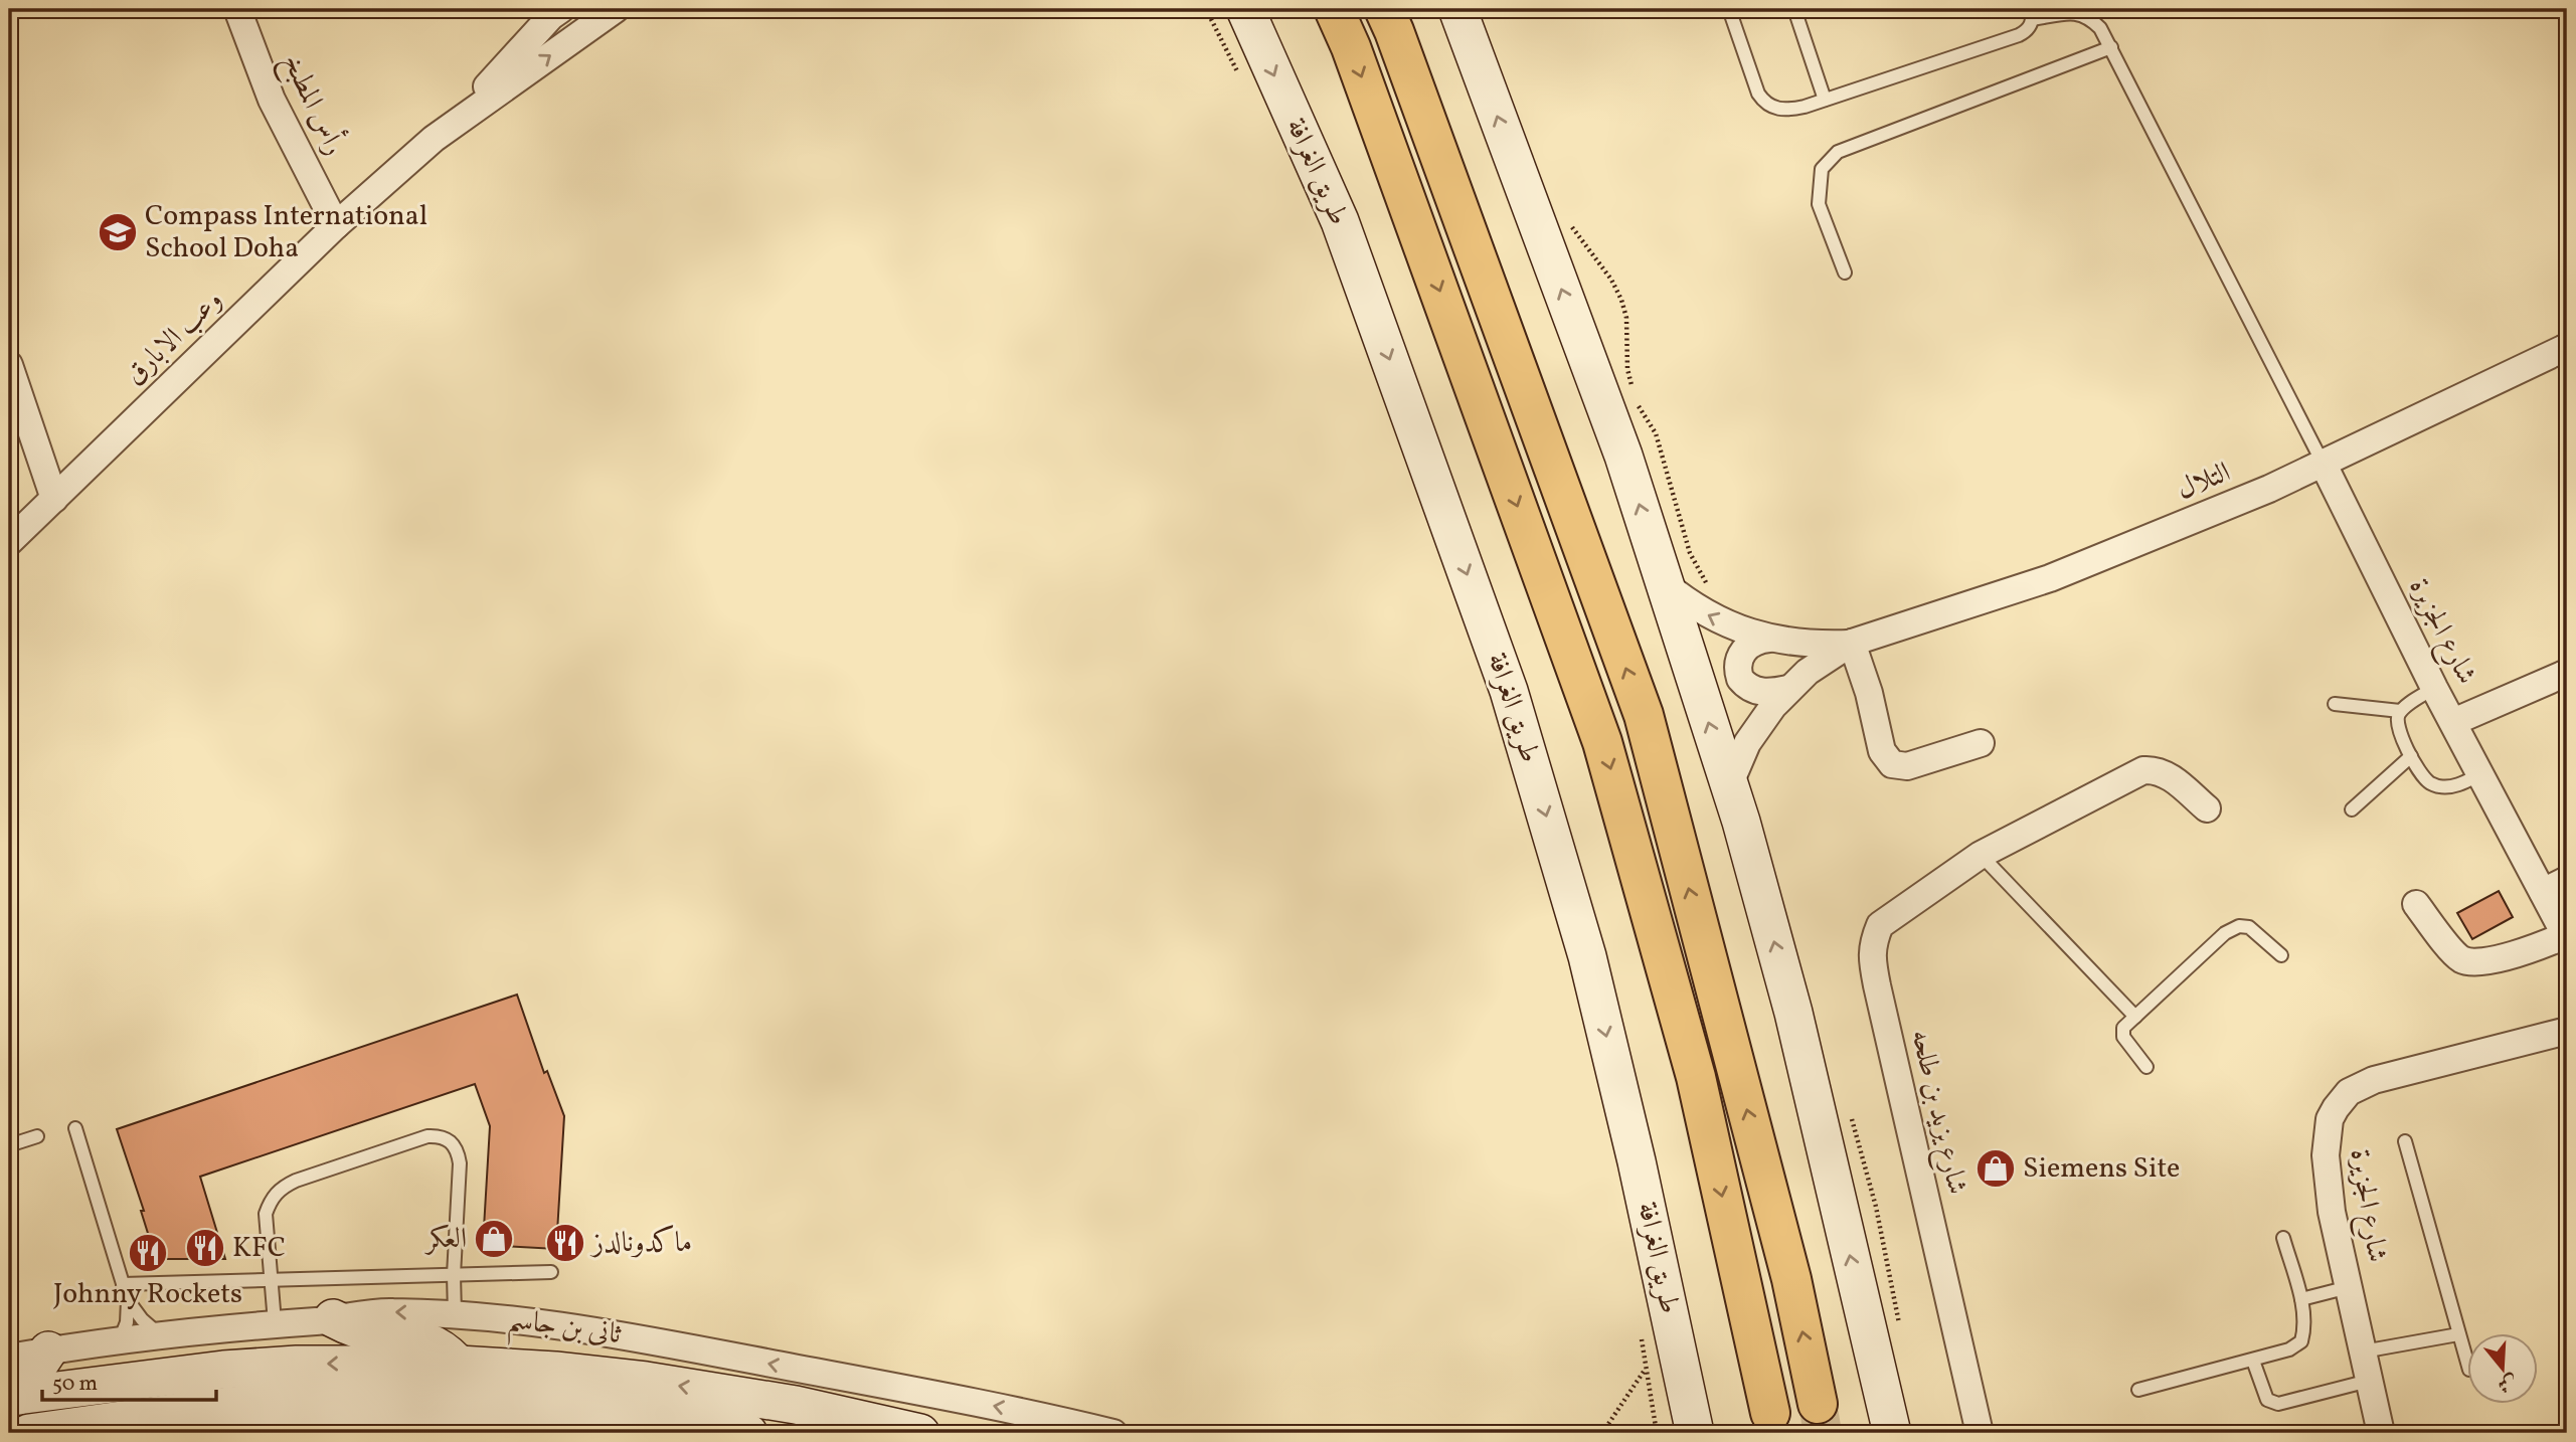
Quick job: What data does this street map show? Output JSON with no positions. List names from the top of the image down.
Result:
{
  "streets": {
    "main road": ["طريق الغرافة", "ثانى بن جاسم"],
    "street": [
      "رأس المطبخ",
      "وعب الابارق",
      "التلال",
      "شارع الجزيرة",
      "شارع يزيد بن طلحه"
    ]
  },
  "crossings": [
    ["رأس المطبخ", "وعب الابارق"],
    ["التلال", "شارع الجزيرة"]
  ],
  "places": {
    "school or university": ["Compass International School Doha"],
    "shop": ["Siemens Site", "العكر"],
    "restaurant": ["ماكدونالدز", "KFC", "Johnny Rockets"]
  },
  "scale_bar": "50 m",
  "north": "bottom"
}
